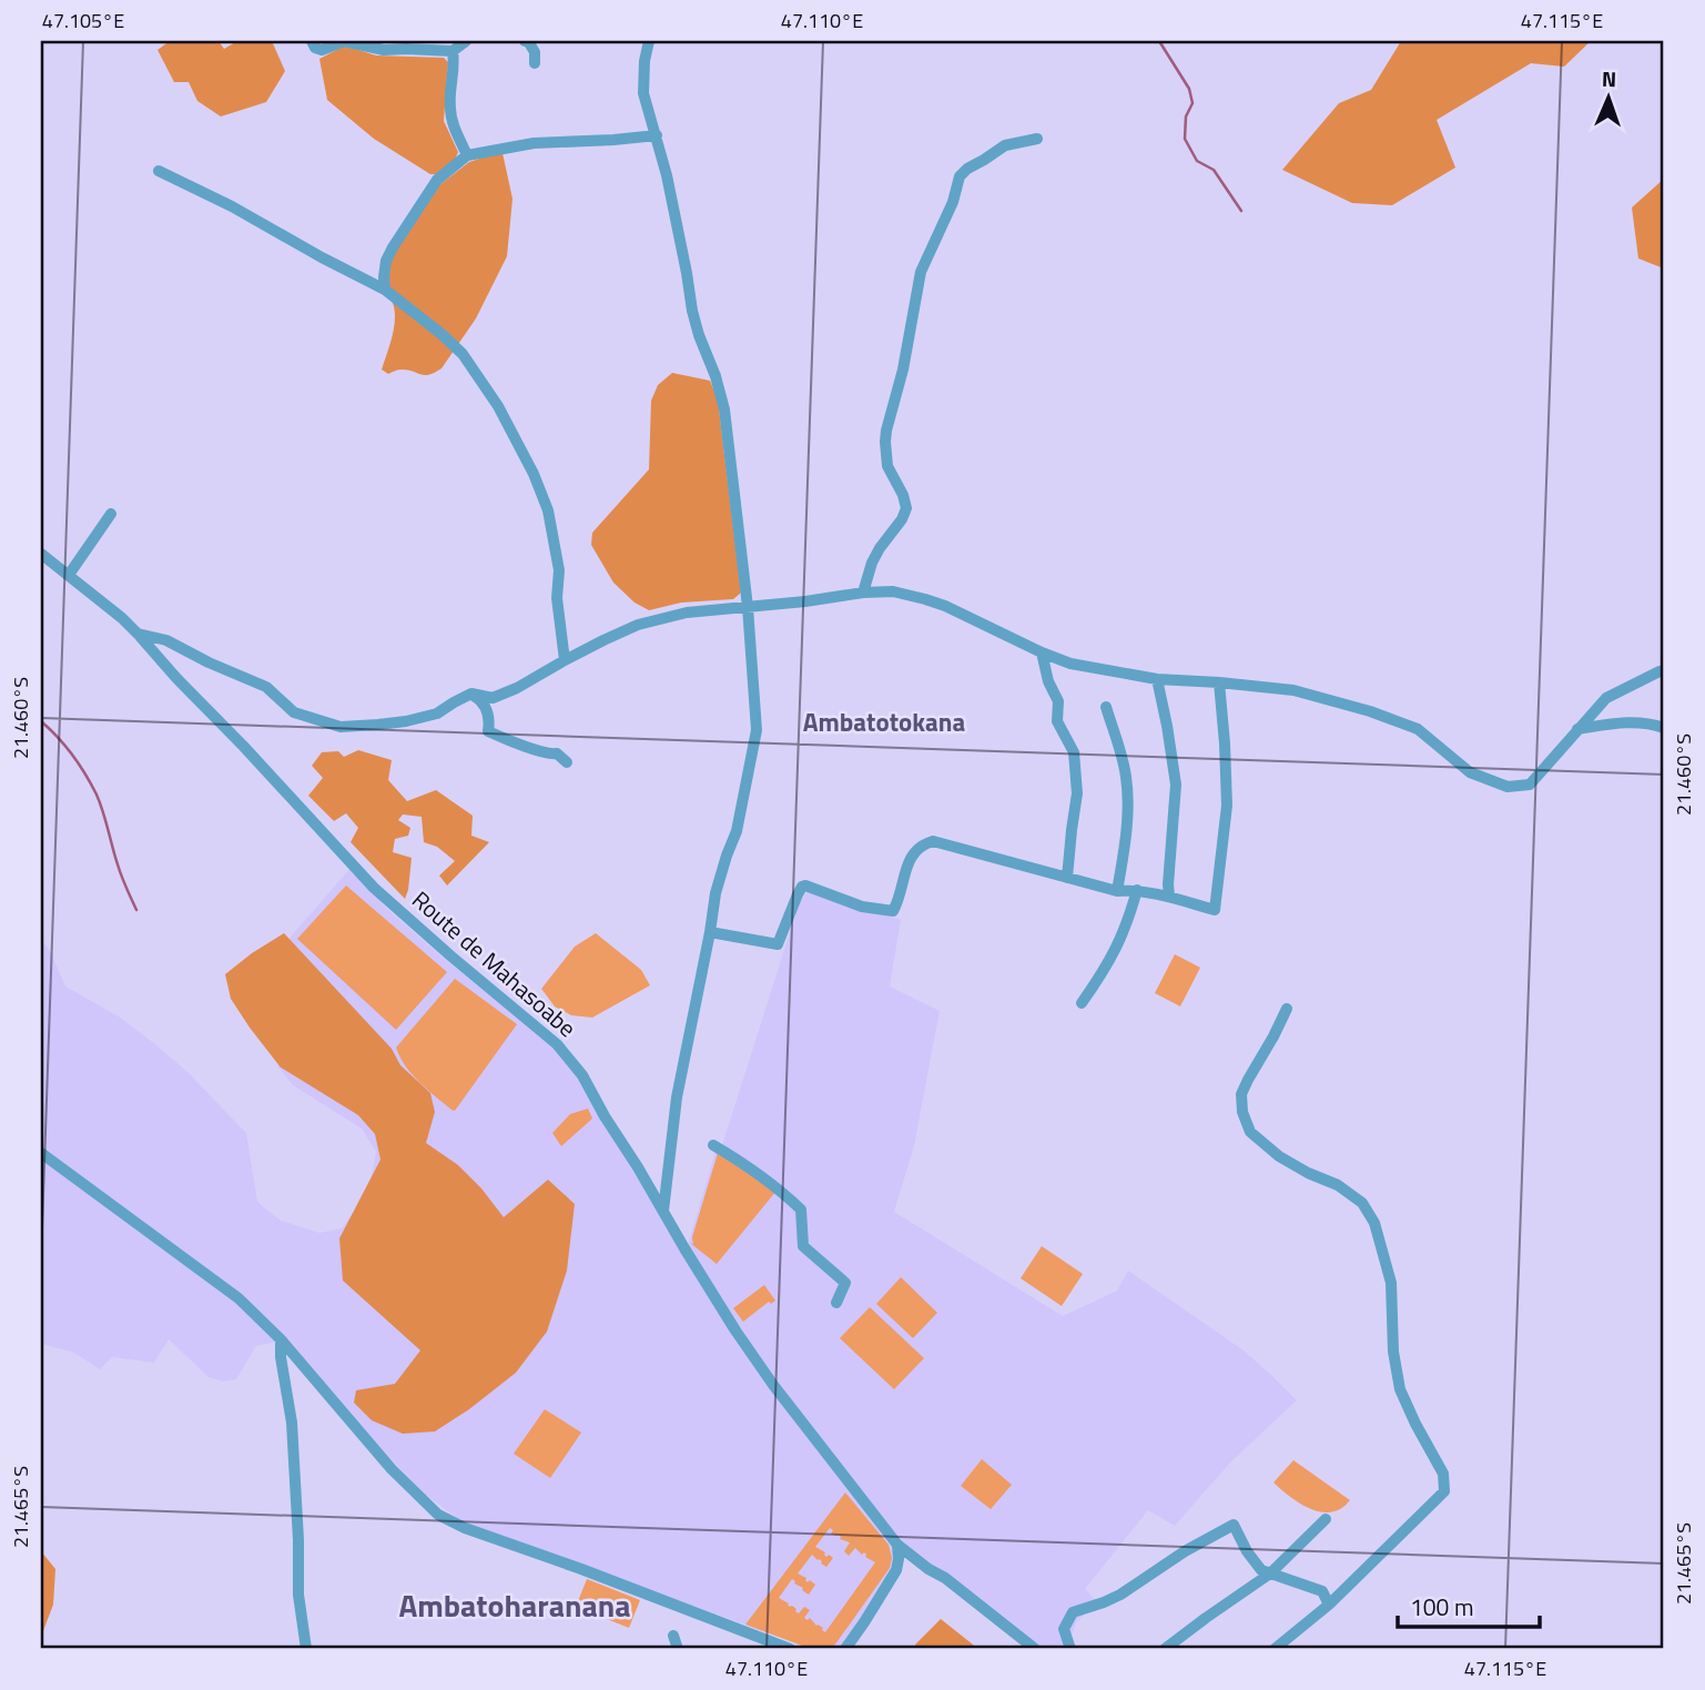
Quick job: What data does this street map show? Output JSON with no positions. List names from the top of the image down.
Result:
{
  "streets": {
    "street": ["Route de Mahasoabe"]
  },
  "districts": ["Ambatotokana", "Ambatoharanana"],
  "scale_bar": "100 m",
  "north": "top",
  "coordinates": [
    "47.105°E",
    "47.110°E",
    "47.115°E",
    "21.460°S",
    "21.465°S"
  ]
}
